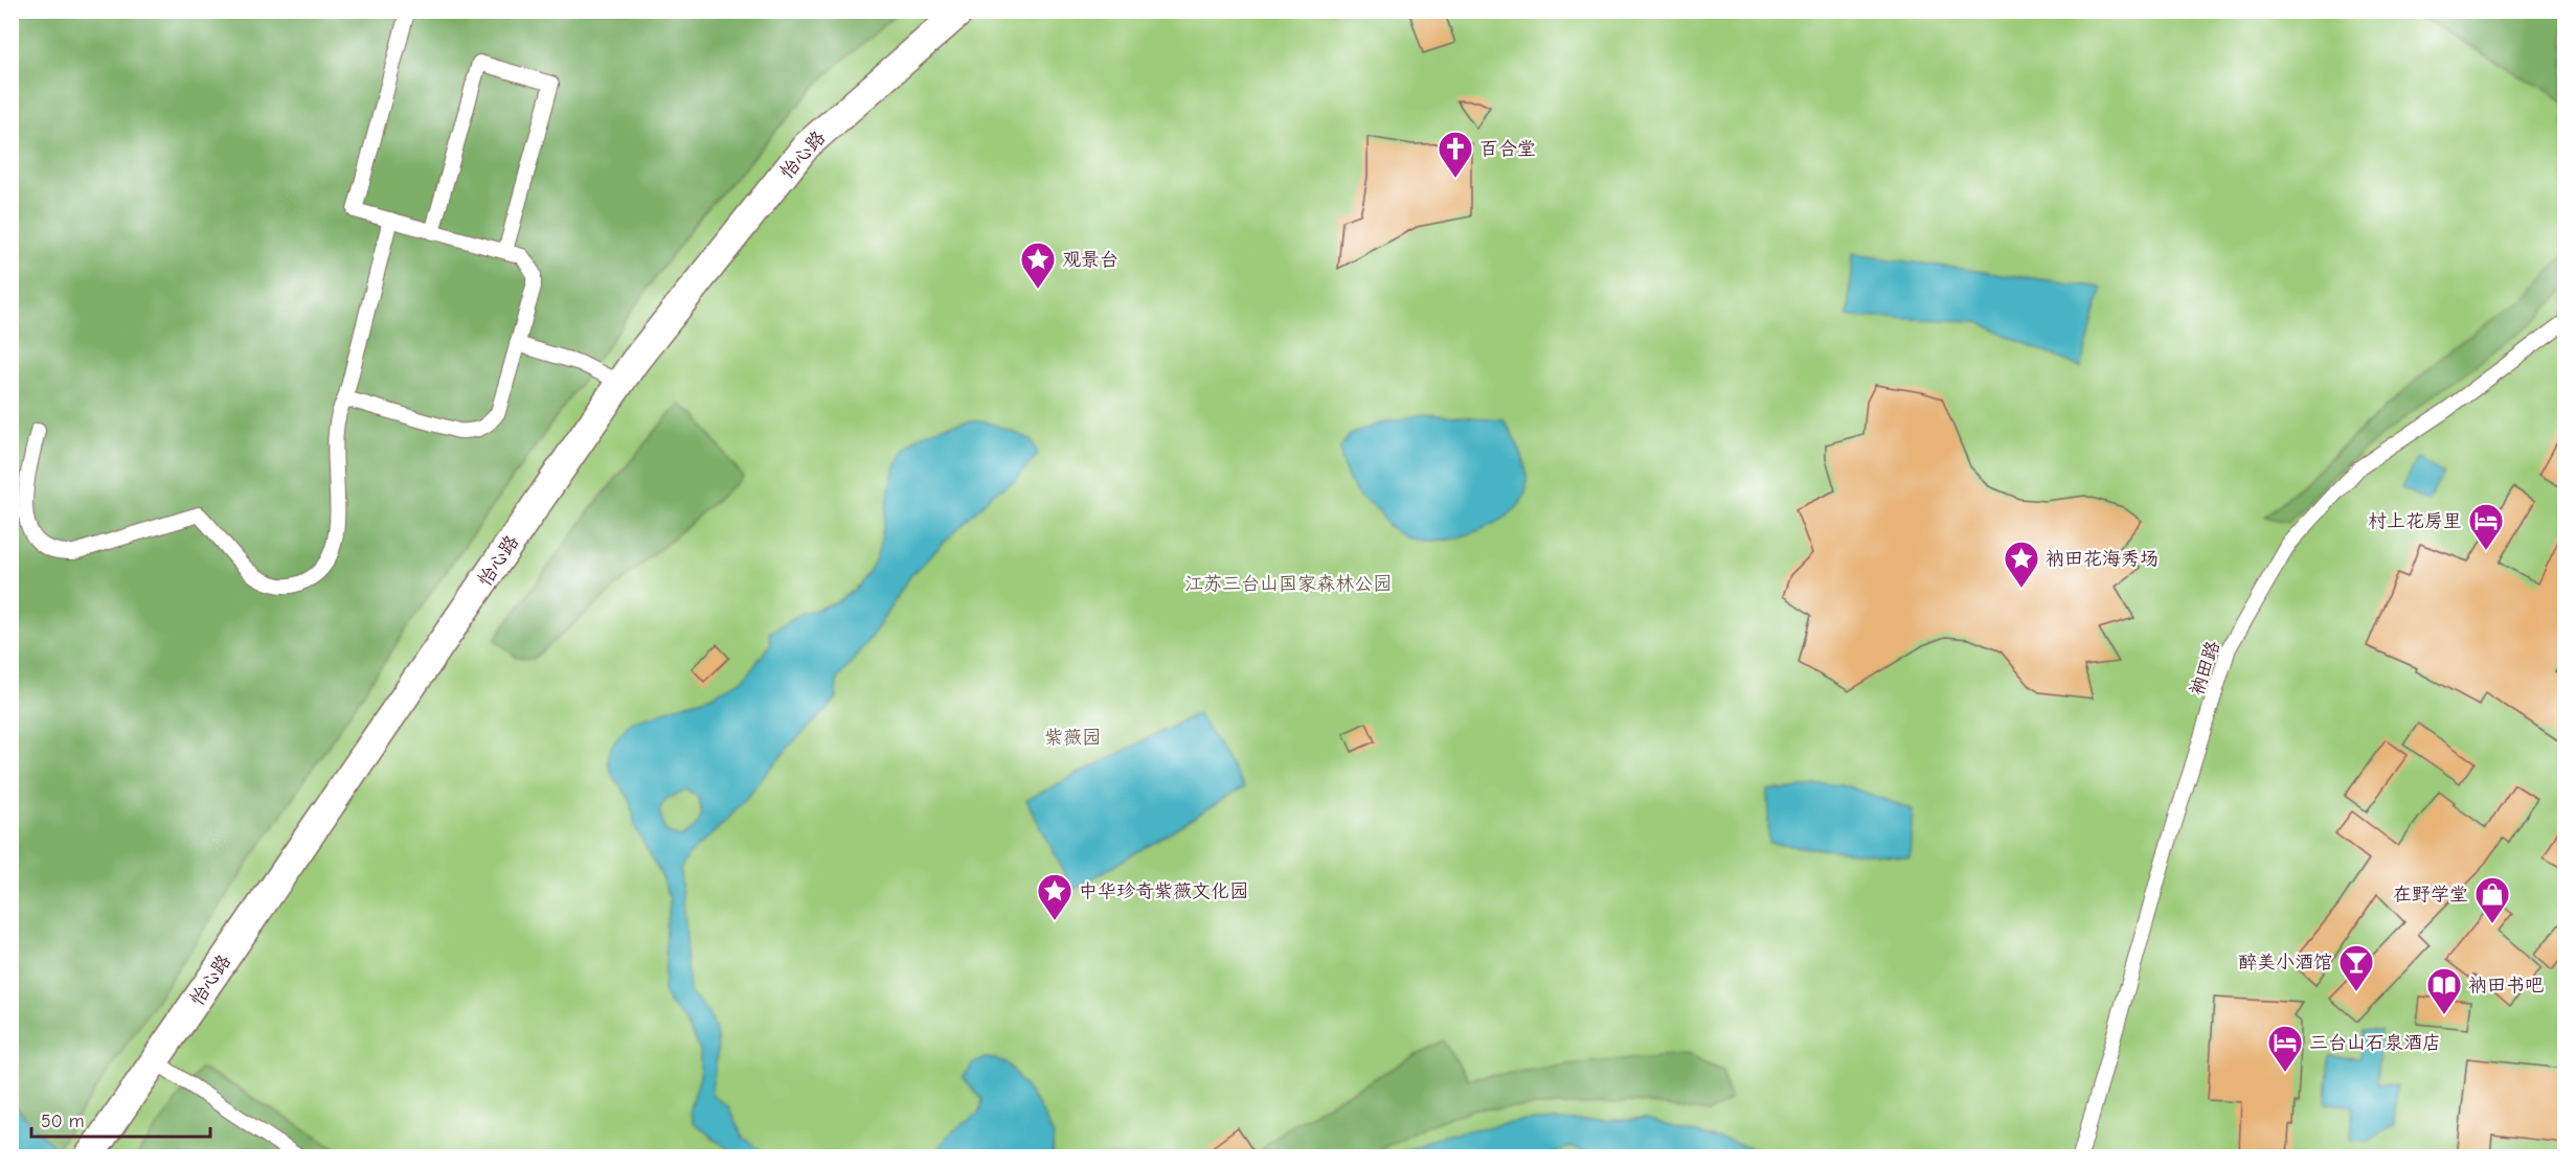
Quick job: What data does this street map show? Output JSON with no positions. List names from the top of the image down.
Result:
{
  "streets": {
    "street": ["怡心路"],
    "lane": ["衲田路"]
  },
  "parks": ["江苏三台山国家森林公园", "紫薇园"],
  "places": {
    "church": ["百合堂"],
    "place": ["观景台", "衲田花海秀场", "中华珍奇紫薇文化园"],
    "hotel": ["村上花房里", "三台山石泉酒店"],
    "shop": ["在野学堂"],
    "bar": ["醉美小酒馆"],
    "library": ["衲田书吧"]
  },
  "scale_bar": "50 m"
}
